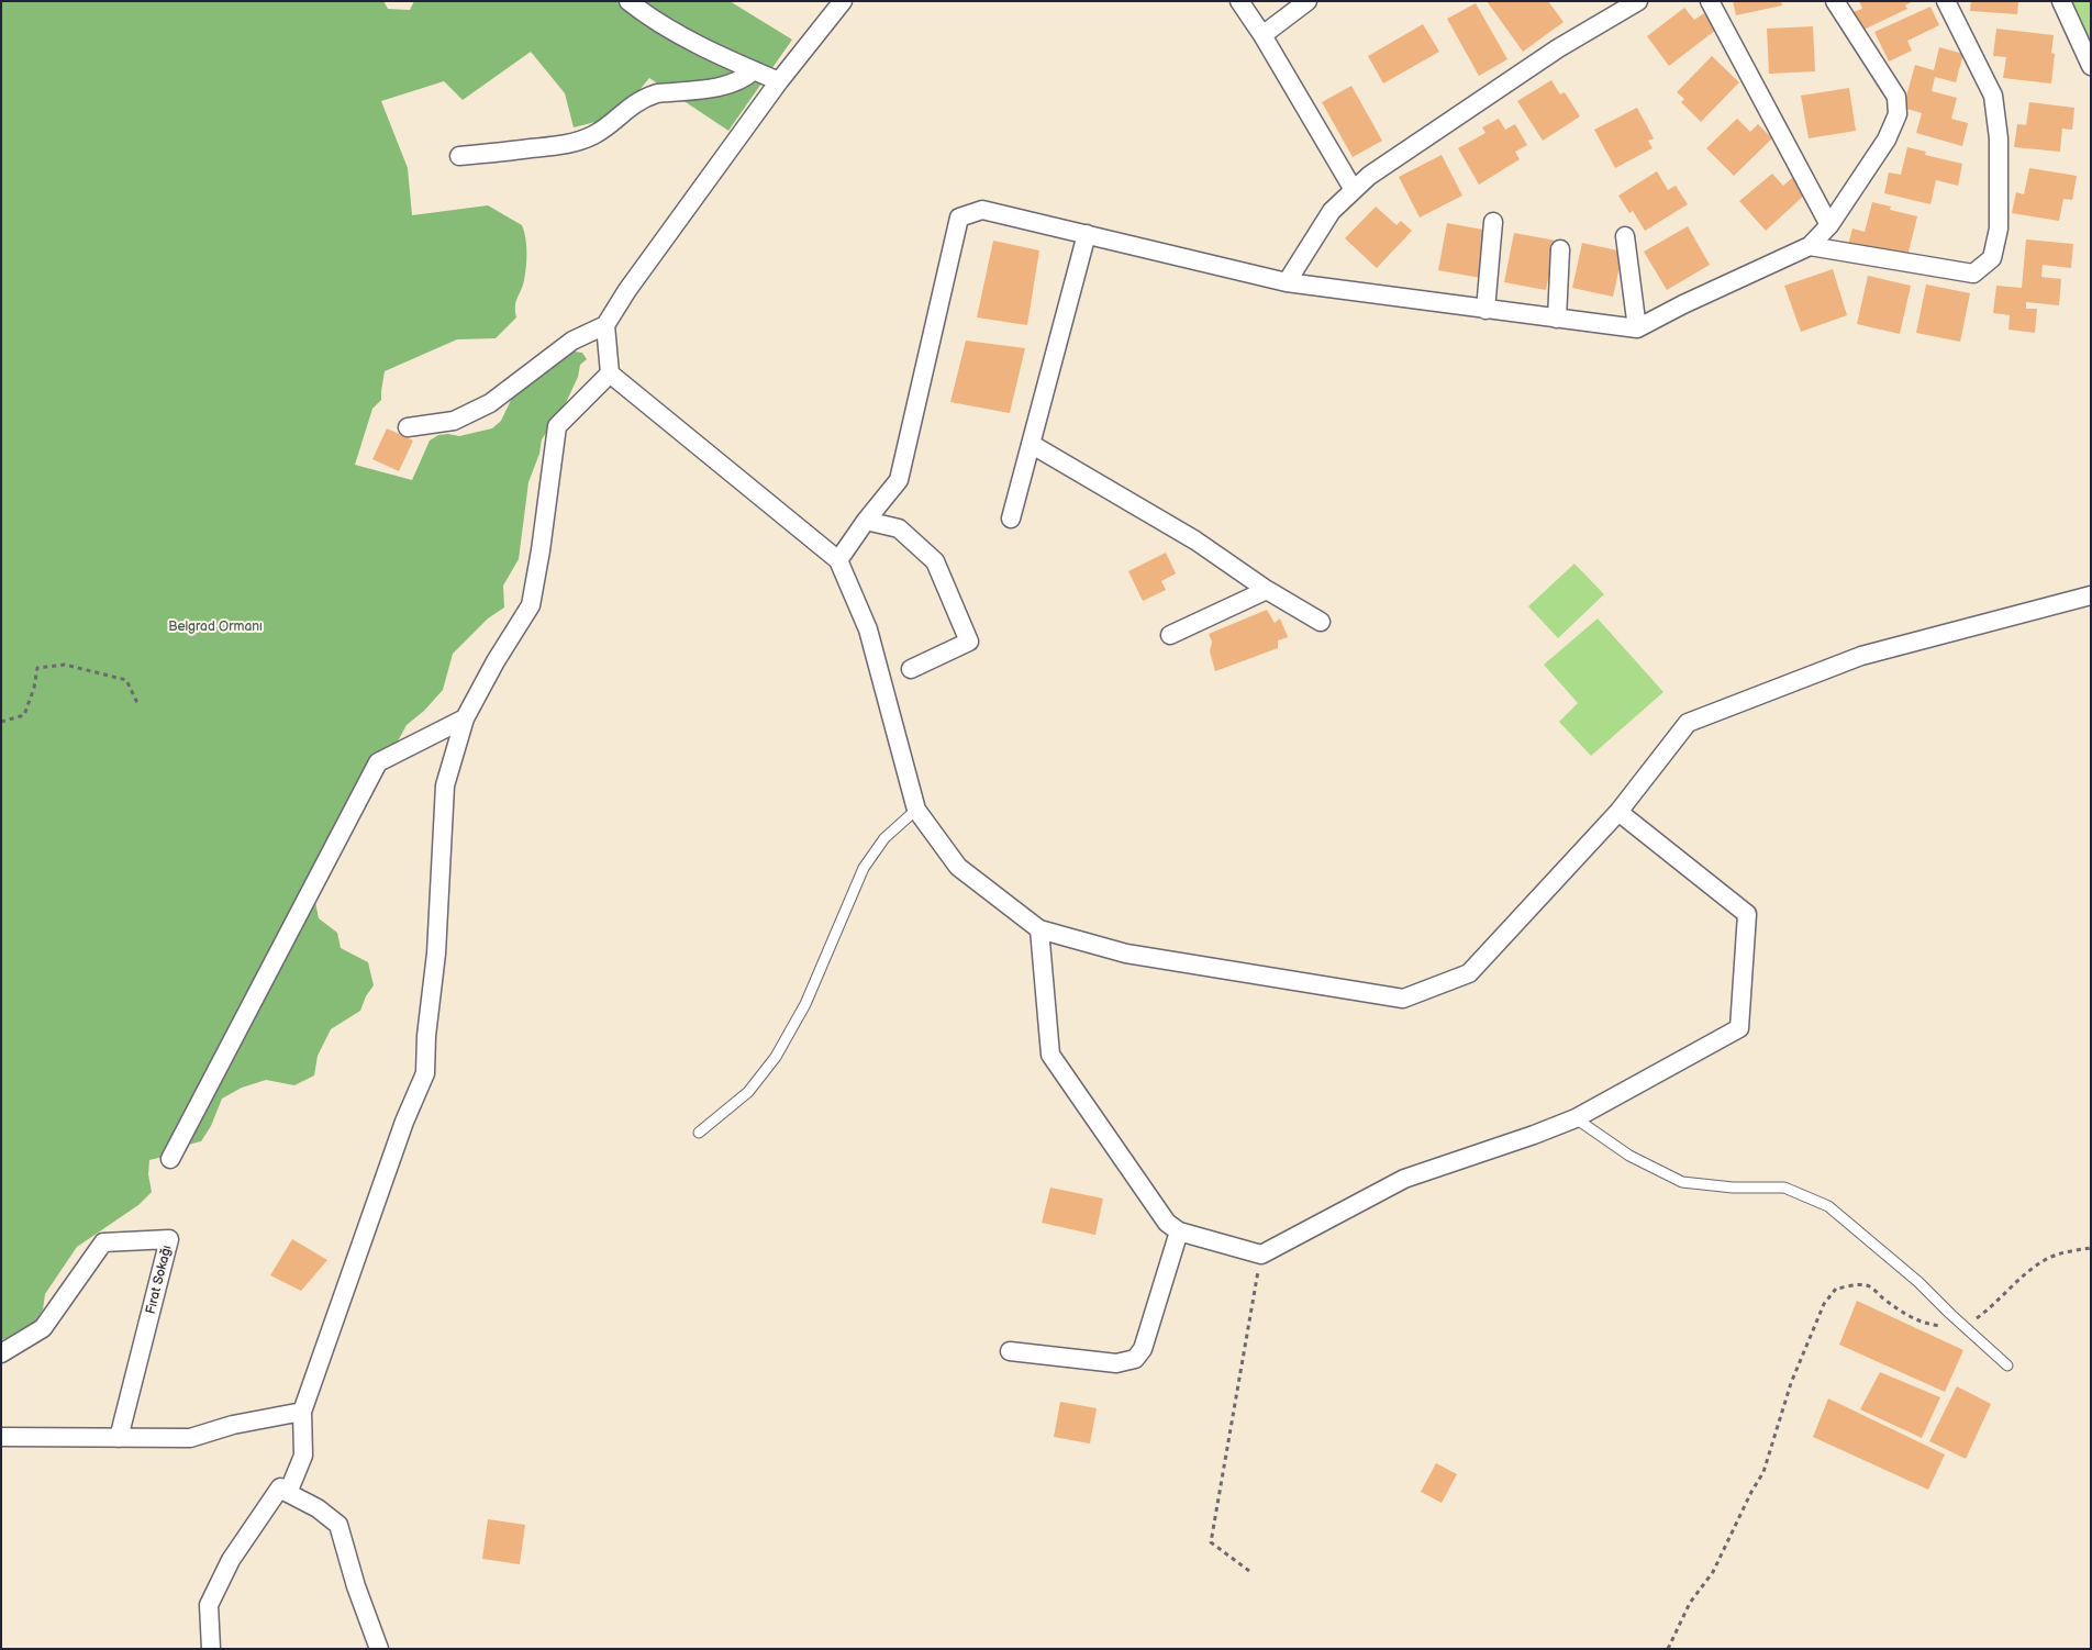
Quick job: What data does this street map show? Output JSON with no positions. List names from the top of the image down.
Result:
{
  "streets": {
    "street": ["Fırat Sokağı"]
  },
  "parks": ["Belgrad Ormanı"]
}
